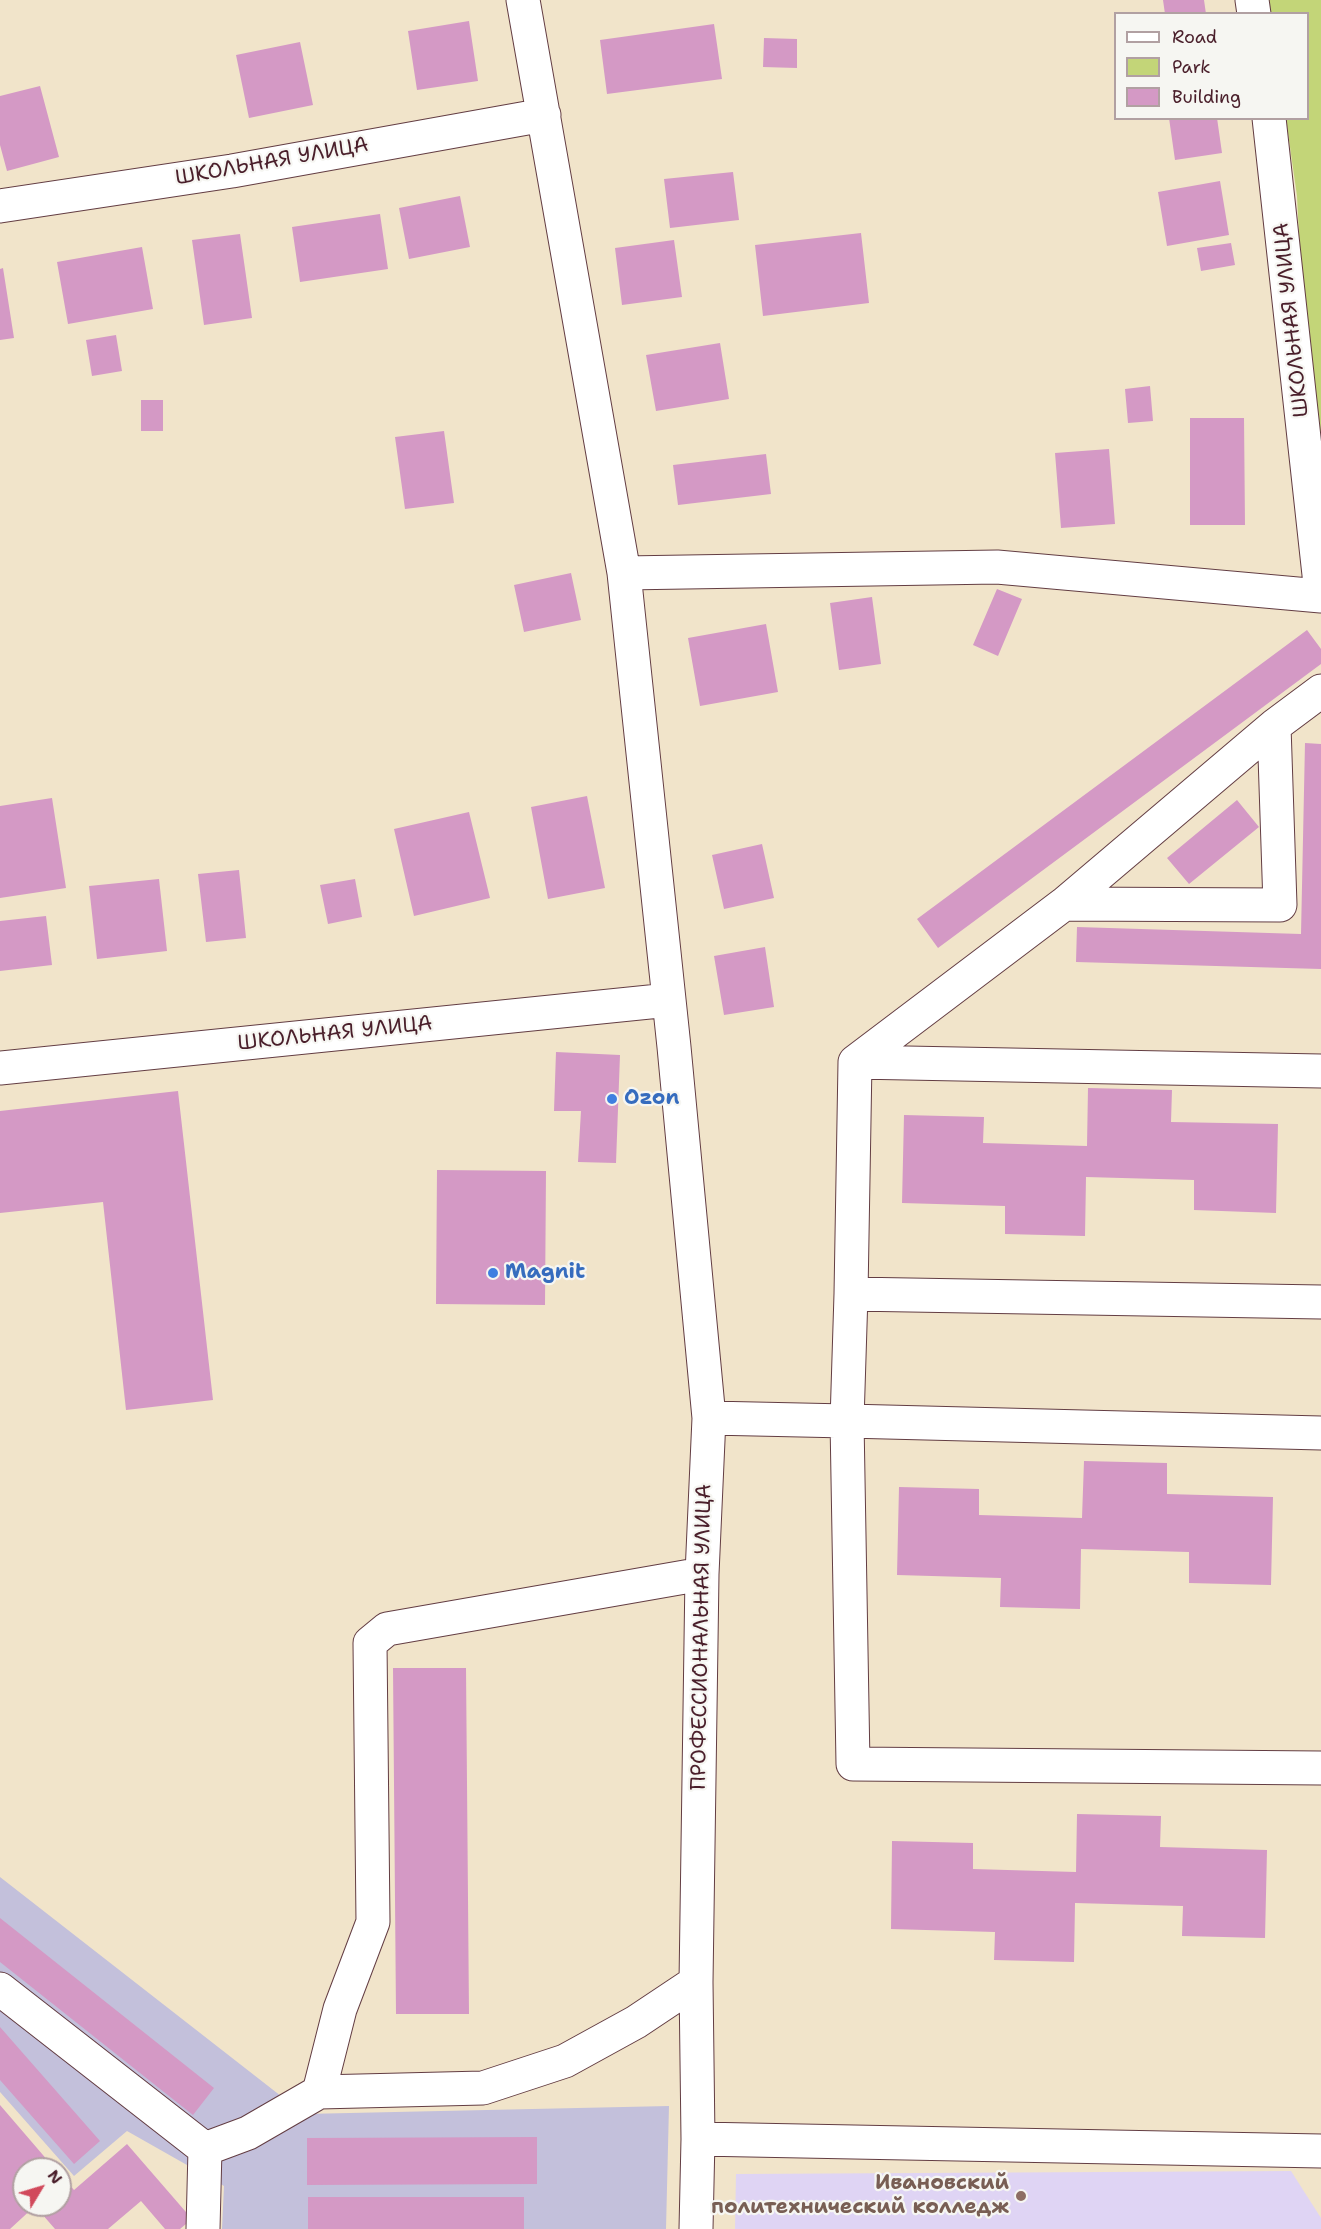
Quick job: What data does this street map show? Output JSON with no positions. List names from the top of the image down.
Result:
{
  "streets": {
    "street": ["ШКОЛЬНАЯ УЛИЦА", "ПРОФЕССИОНАЛЬНАЯ УЛИЦА"]
  },
  "crossings": [
    ["ШКОЛЬНАЯ УЛИЦА", "ПРОФЕССИОНАЛЬНАЯ УЛИЦА"]
  ],
  "places": ["Ozon", "Magnit", "Ивановский политехнический колледж"],
  "legend": ["Road", "Park", "Building"],
  "north": "top right"
}
